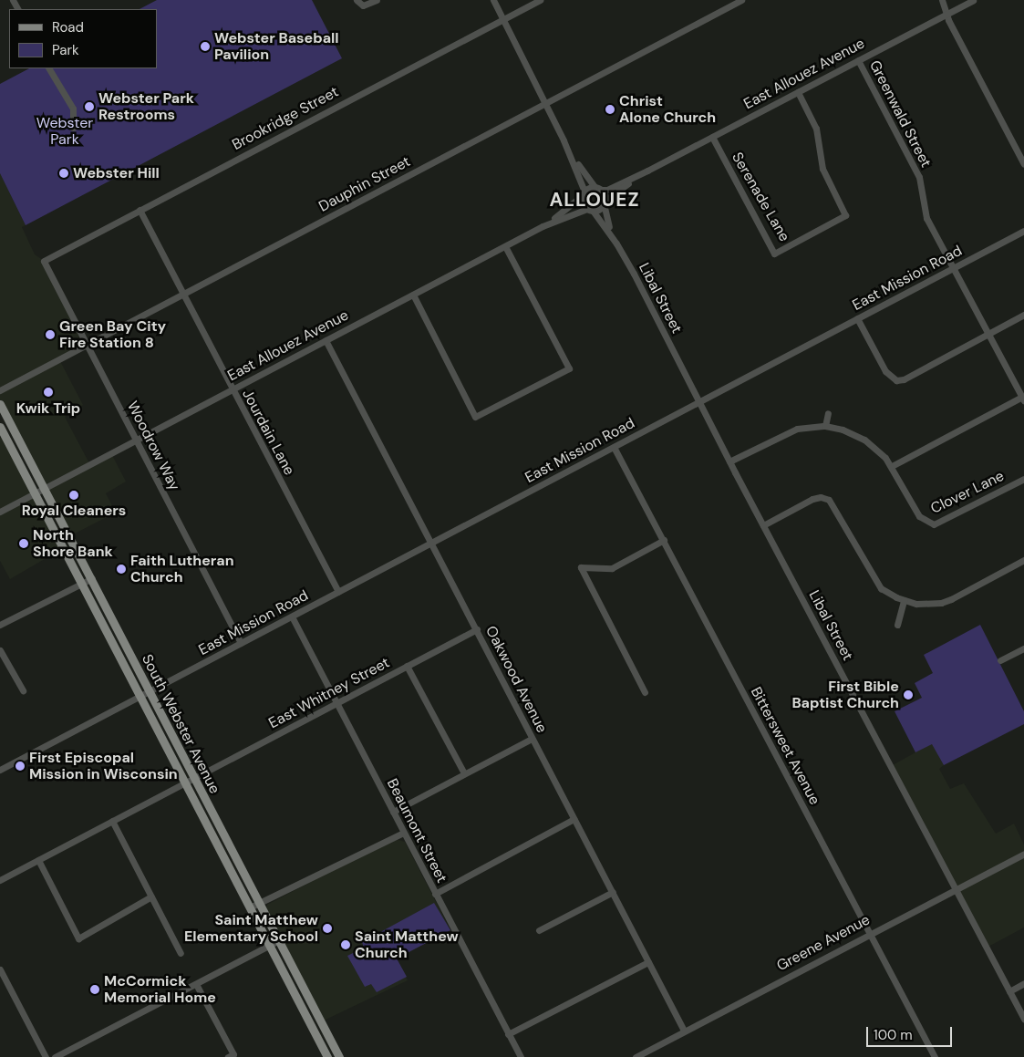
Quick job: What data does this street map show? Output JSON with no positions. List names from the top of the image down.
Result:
{
  "streets": {
    "main road": ["South Webster Avenue"],
    "street": [
      "East Allouez Avenue",
      "Greenwald Street",
      "Brookridge Street",
      "Dauphin Street",
      "Serenade Lane",
      "East Mission Road",
      "Libal Street",
      "Jourdain Lane",
      "Woodrow Way",
      "Clover Lane",
      "Oakwood Avenue",
      "East Whitney Street",
      "Bittersweet Avenue",
      "Beaumont Street",
      "Greene Avenue"
    ]
  },
  "crossings": [
    ["East Allouez Avenue", "Greenwald Street"],
    ["East Allouez Avenue", "Serenade Lane"],
    ["East Allouez Avenue", "Libal Street"],
    ["East Allouez Avenue", "Jourdain Lane"],
    ["East Allouez Avenue", "Woodrow Way"],
    ["East Allouez Avenue", "Oakwood Avenue"],
    ["East Allouez Avenue", "South Webster Avenue"],
    ["Greenwald Street", "East Mission Road"],
    ["Brookridge Street", "Jourdain Lane"],
    ["Brookridge Street", "Woodrow Way"],
    ["Dauphin Street", "Jourdain Lane"],
    ["Dauphin Street", "Woodrow Way"],
    ["East Mission Road", "Libal Street"],
    ["East Mission Road", "Jourdain Lane"],
    ["East Mission Road", "Woodrow Way"],
    ["East Mission Road", "Oakwood Avenue"],
    ["East Mission Road", "South Webster Avenue"],
    ["East Mission Road", "Bittersweet Avenue"],
    ["East Mission Road", "Beaumont Street"],
    ["Libal Street", "Clover Lane"],
    ["Libal Street", "Greene Avenue"],
    ["Oakwood Avenue", "East Whitney Street"],
    ["Oakwood Avenue", "Greene Avenue"],
    ["East Whitney Street", "South Webster Avenue"],
    ["East Whitney Street", "Beaumont Street"],
    ["Bittersweet Avenue", "Greene Avenue"]
  ],
  "districts": ["ALLOUEZ"],
  "parks": ["Webster Park"],
  "places": [
    "Webster Baseball Pavilion",
    "Webster Park Restrooms",
    "Christ Alone Church",
    "Webster Hill",
    "Green Bay City Fire Station 8",
    "Kwik Trip",
    "Royal Cleaners",
    "North Shore Bank",
    "Faith Lutheran Church",
    "First Bible Baptist Church",
    "First Episcopal Mission in Wisconsin",
    "Saint Matthew Elementary School",
    "Saint Matthew Church",
    "McCormick Memorial Home"
  ],
  "legend": ["Road", "Park"],
  "scale_bar": "100 m"
}
